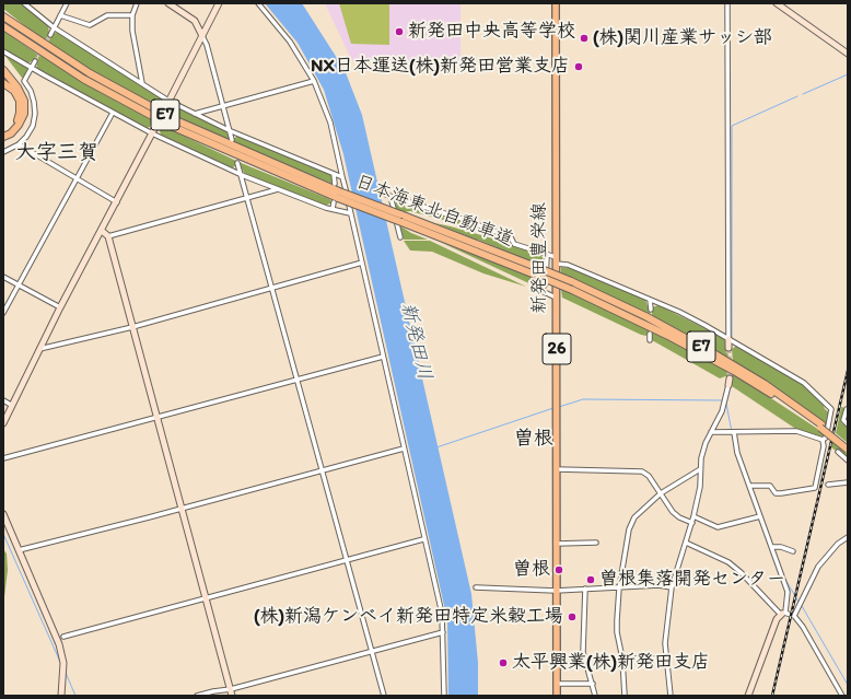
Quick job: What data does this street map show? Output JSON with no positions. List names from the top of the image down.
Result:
{
  "streets": {
    "highway": ["E7", "日本海東北自動車道"],
    "main road": ["新発田豊栄線", "26"]
  },
  "districts": ["大字三賀", "曽根"],
  "water": ["新発田川"],
  "places": [
    "新発田中央高等学校",
    "(株)関川産業サッシ部",
    "NX日本運送(株)新発田営業支店",
    "曽根",
    "曽根集落開発センター",
    "(株)新潟ケンベイ新発田特定米穀工場",
    "太平興業(株)新発田支店"
  ]
}
